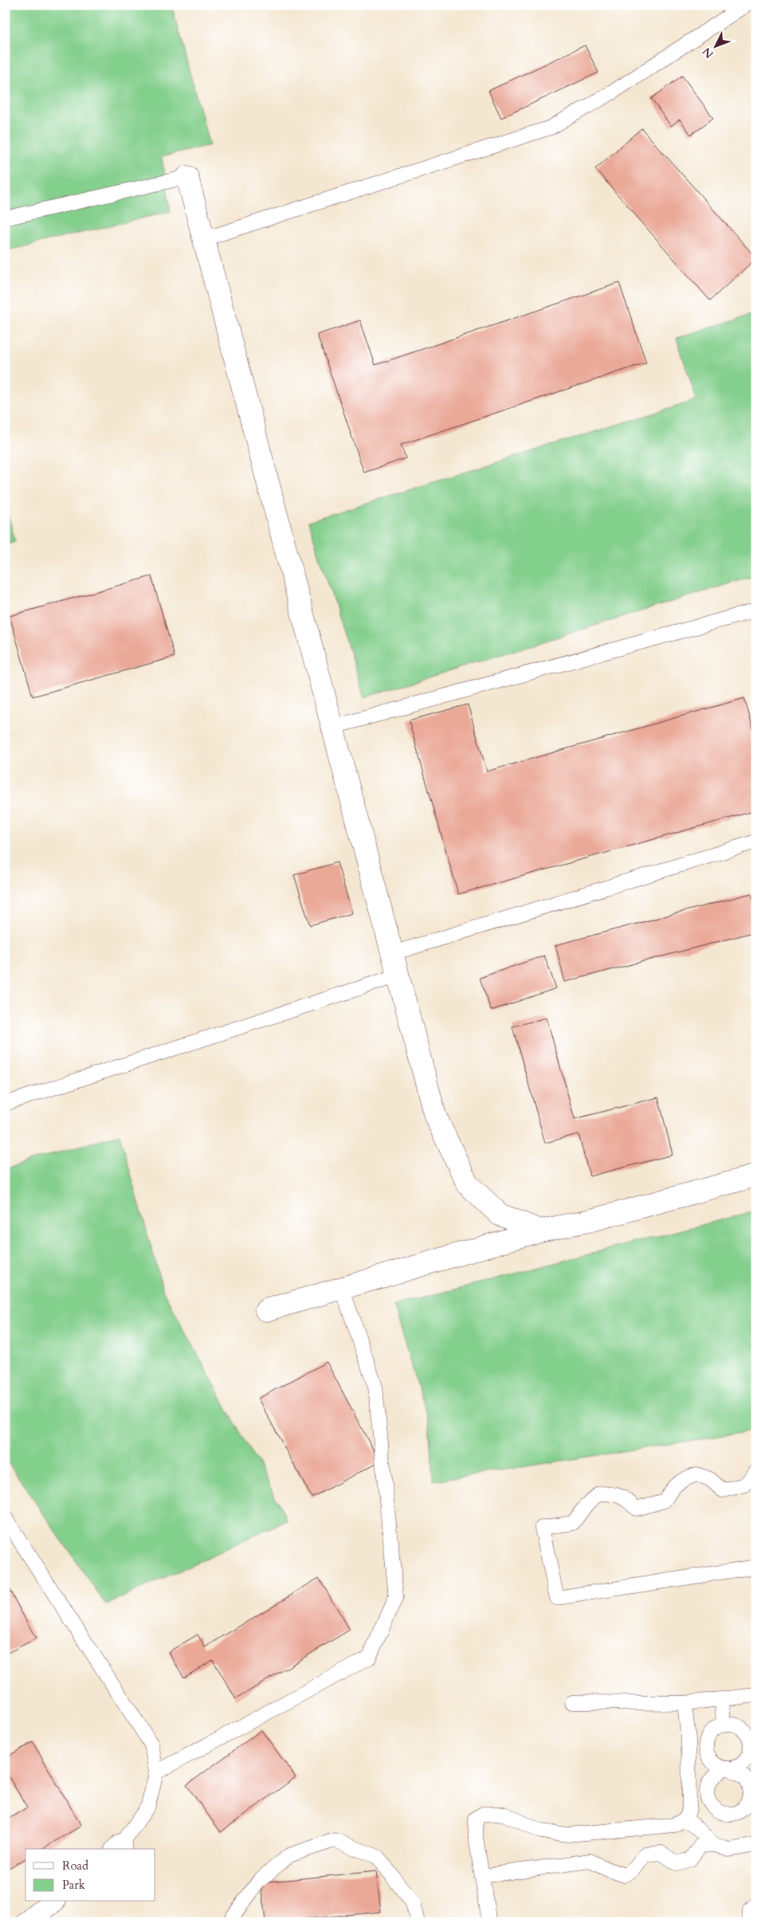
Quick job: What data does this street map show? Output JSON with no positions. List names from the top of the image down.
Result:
{
  "legend": ["Road", "Park"],
  "north": "bottom left"
}
